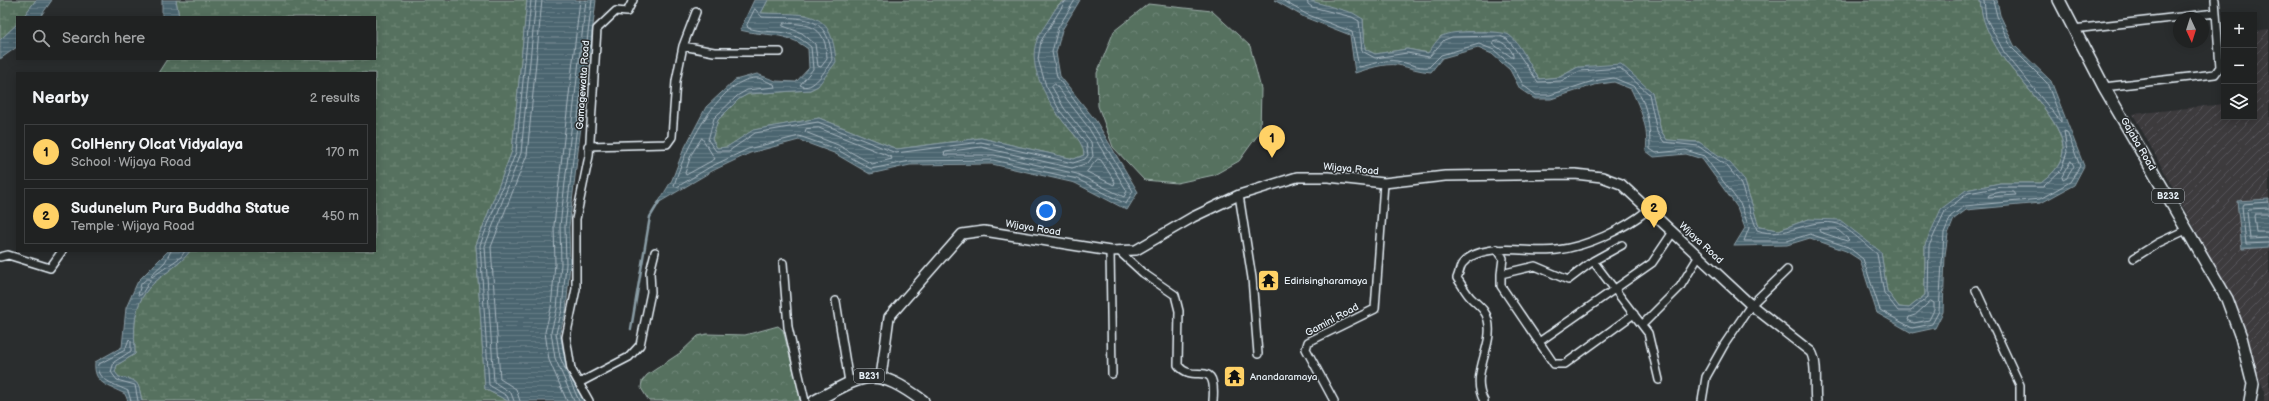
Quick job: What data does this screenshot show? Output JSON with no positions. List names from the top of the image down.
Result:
{
  "streets": {
    "main road": ["Gajaba Road", "B232", "B231"],
    "street": ["Gamagewatta Road", "Wijaya Road", "Gamini Road"]
  },
  "crossings": [
    ["Wijaya Road", "Gamini Road"],
    ["Wijaya Road", "B231"]
  ],
  "places": {
    "temple": ["Edirisingharamaya", "Anandaramaya"]
  },
  "north": "bottom",
  "page": {
    "map_buttons": ["+", "−"],
    "search": "Search here",
    "heading": ["Nearby", "2 results"],
    "list": [
      {
        "mark": "1",
        "name": "ColHenry Olcat Vidyalaya",
        "note": "School · Wijaya Road",
        "value": "170 m"
      },
      {
        "mark": "2",
        "name": "Sudunelum Pura Buddha Statue",
        "note": "Temple · Wijaya Road",
        "value": "450 m"
      }
    ],
    "pins": ["1", "2"]
  }
}
